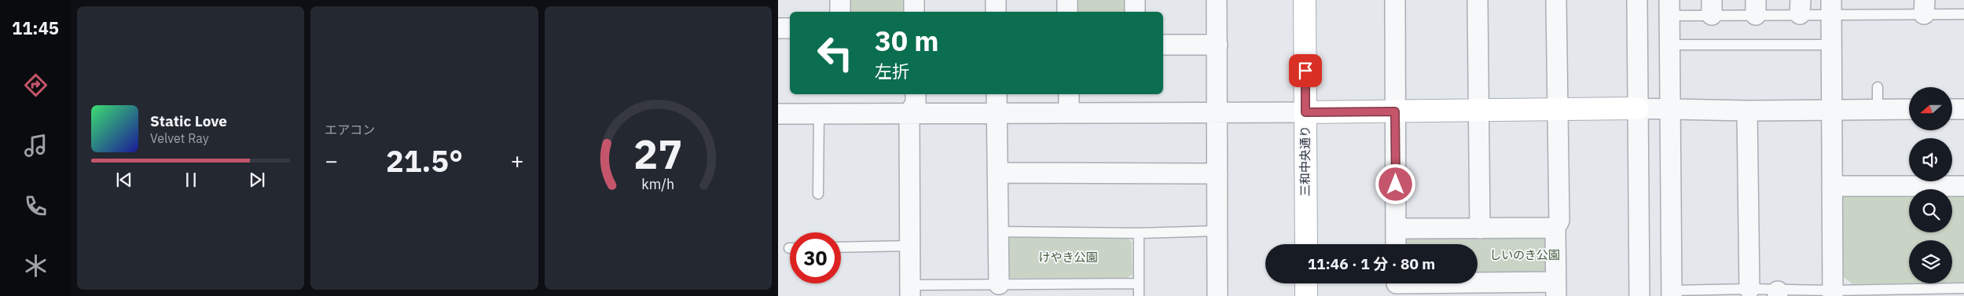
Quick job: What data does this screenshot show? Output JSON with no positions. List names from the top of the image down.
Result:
{
  "streets": {
    "street": ["三和中央通り"]
  },
  "parks": ["しいのき公園", "けやき公園"],
  "north": "left",
  "page": {
    "tabs": "11:45",
    "tile": "エアコン",
    "turn": ["30 m", "左折"],
    "song": ["Static Love", "Velvet Ray"],
    "heat": ["−", "21.5°", "+"],
    "limit": "30",
    "trip": "11:46 · 1 分 · 80 m",
    "gauge": ["27", "km/h"]
  }
}
